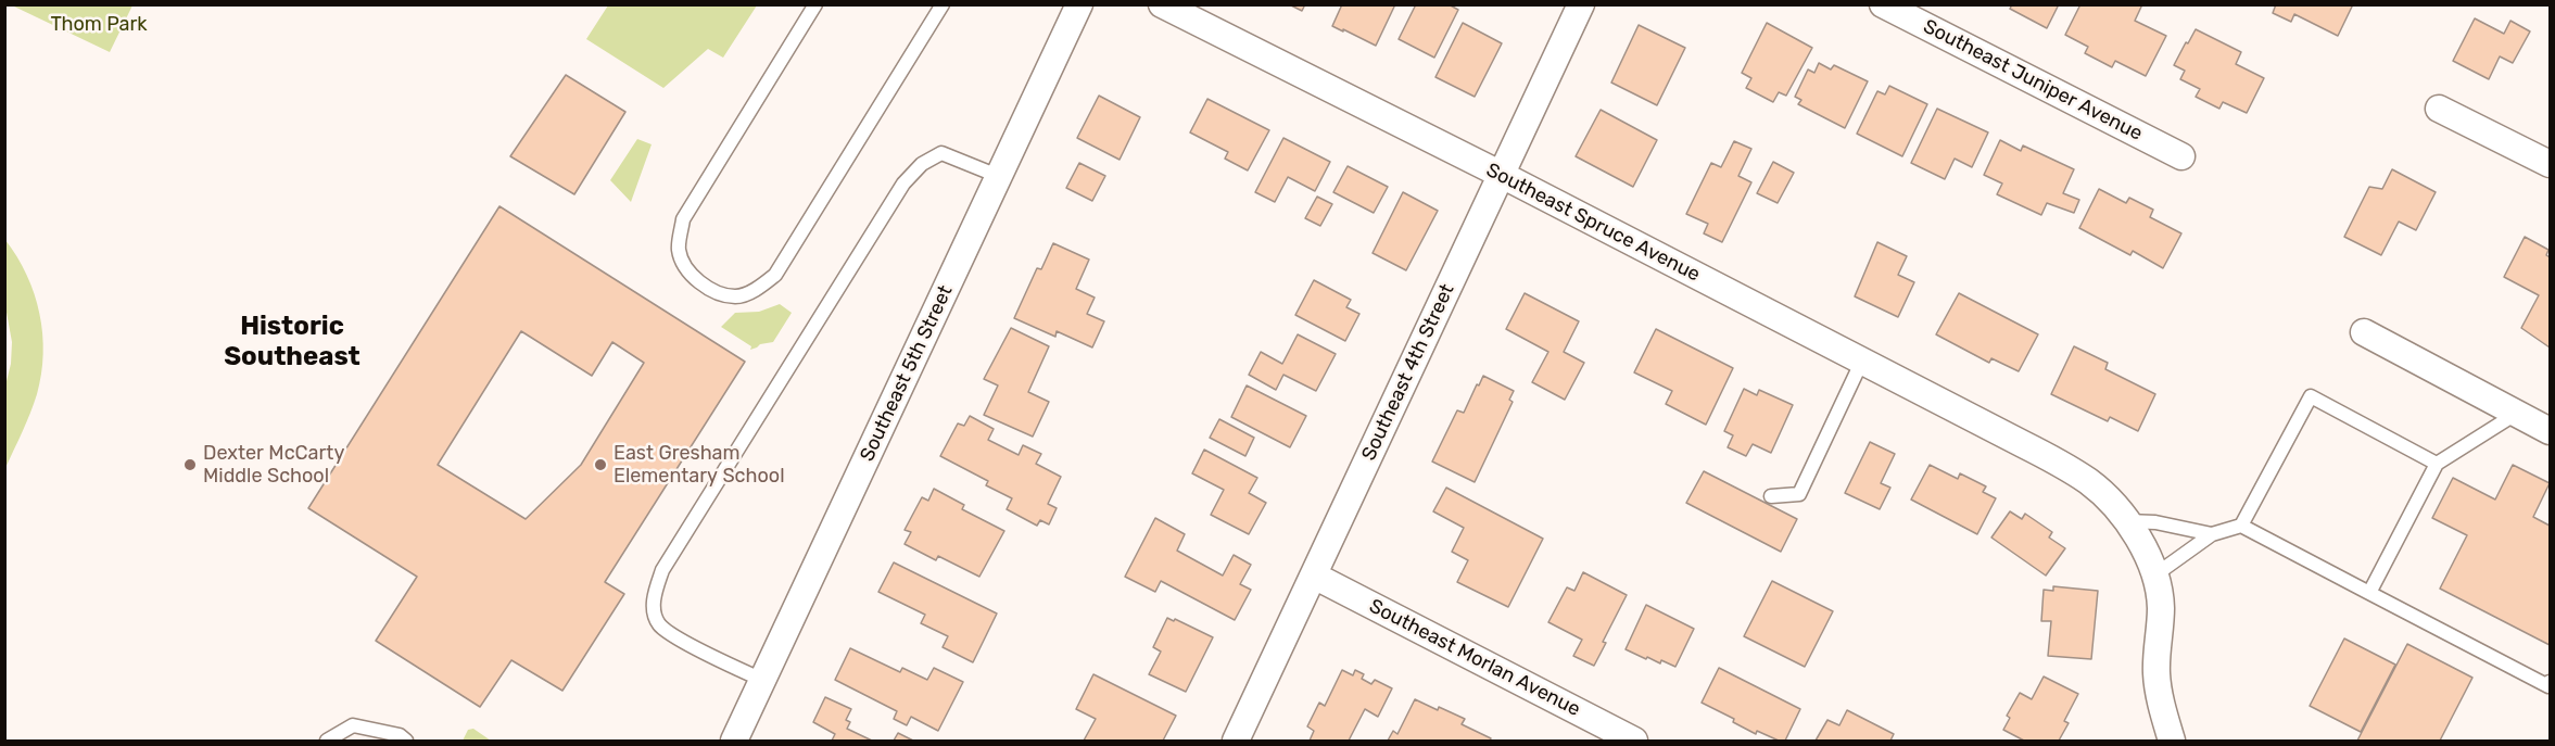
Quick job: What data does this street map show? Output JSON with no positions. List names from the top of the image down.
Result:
{
  "streets": {
    "street": [
      "Southeast Juniper Avenue",
      "Southeast Spruce Avenue",
      "Southeast 4th Street",
      "Southeast 5th Street",
      "Southeast Morlan Avenue"
    ]
  },
  "crossings": [
    ["Southeast Spruce Avenue", "Southeast 4th Street"],
    ["Southeast 4th Street", "Southeast Morlan Avenue"]
  ],
  "districts": ["Historic Southeast"],
  "parks": ["Thom Park"],
  "places": ["Dexter McCarty Middle School", "East Gresham Elementary School"]
}
